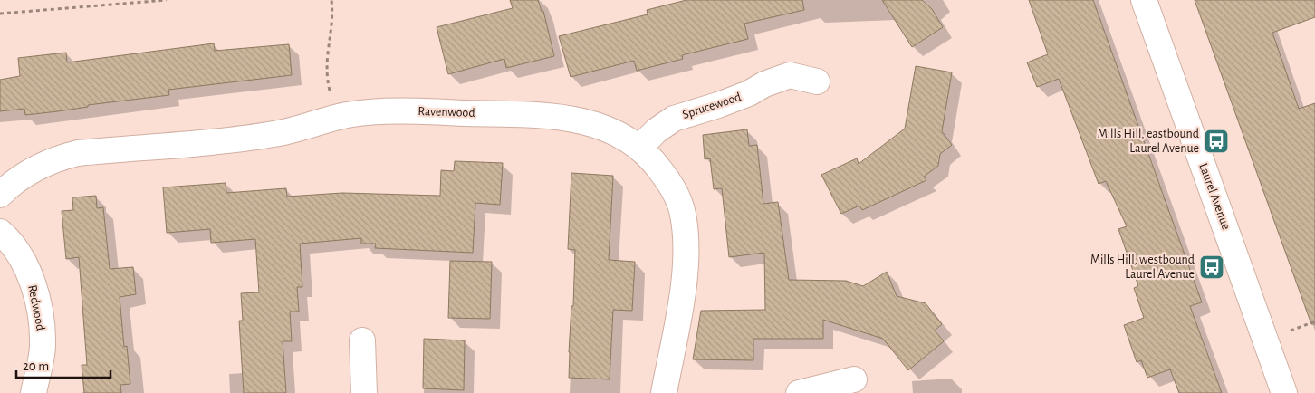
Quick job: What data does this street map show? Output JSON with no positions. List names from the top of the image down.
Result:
{
  "streets": {
    "street": [
      "Sprucewood",
      "Ravenwood",
      "Laurel Avenue",
      "Redwood"
    ]
  },
  "crossings": [
    ["Sprucewood", "Ravenwood"]
  ],
  "places": {
    "bus stop": ["Mills Hill, eastbound Laurel Avenue", "Mills Hill, westbound Laurel Avenue"]
  },
  "scale_bar": "20 m"
}
